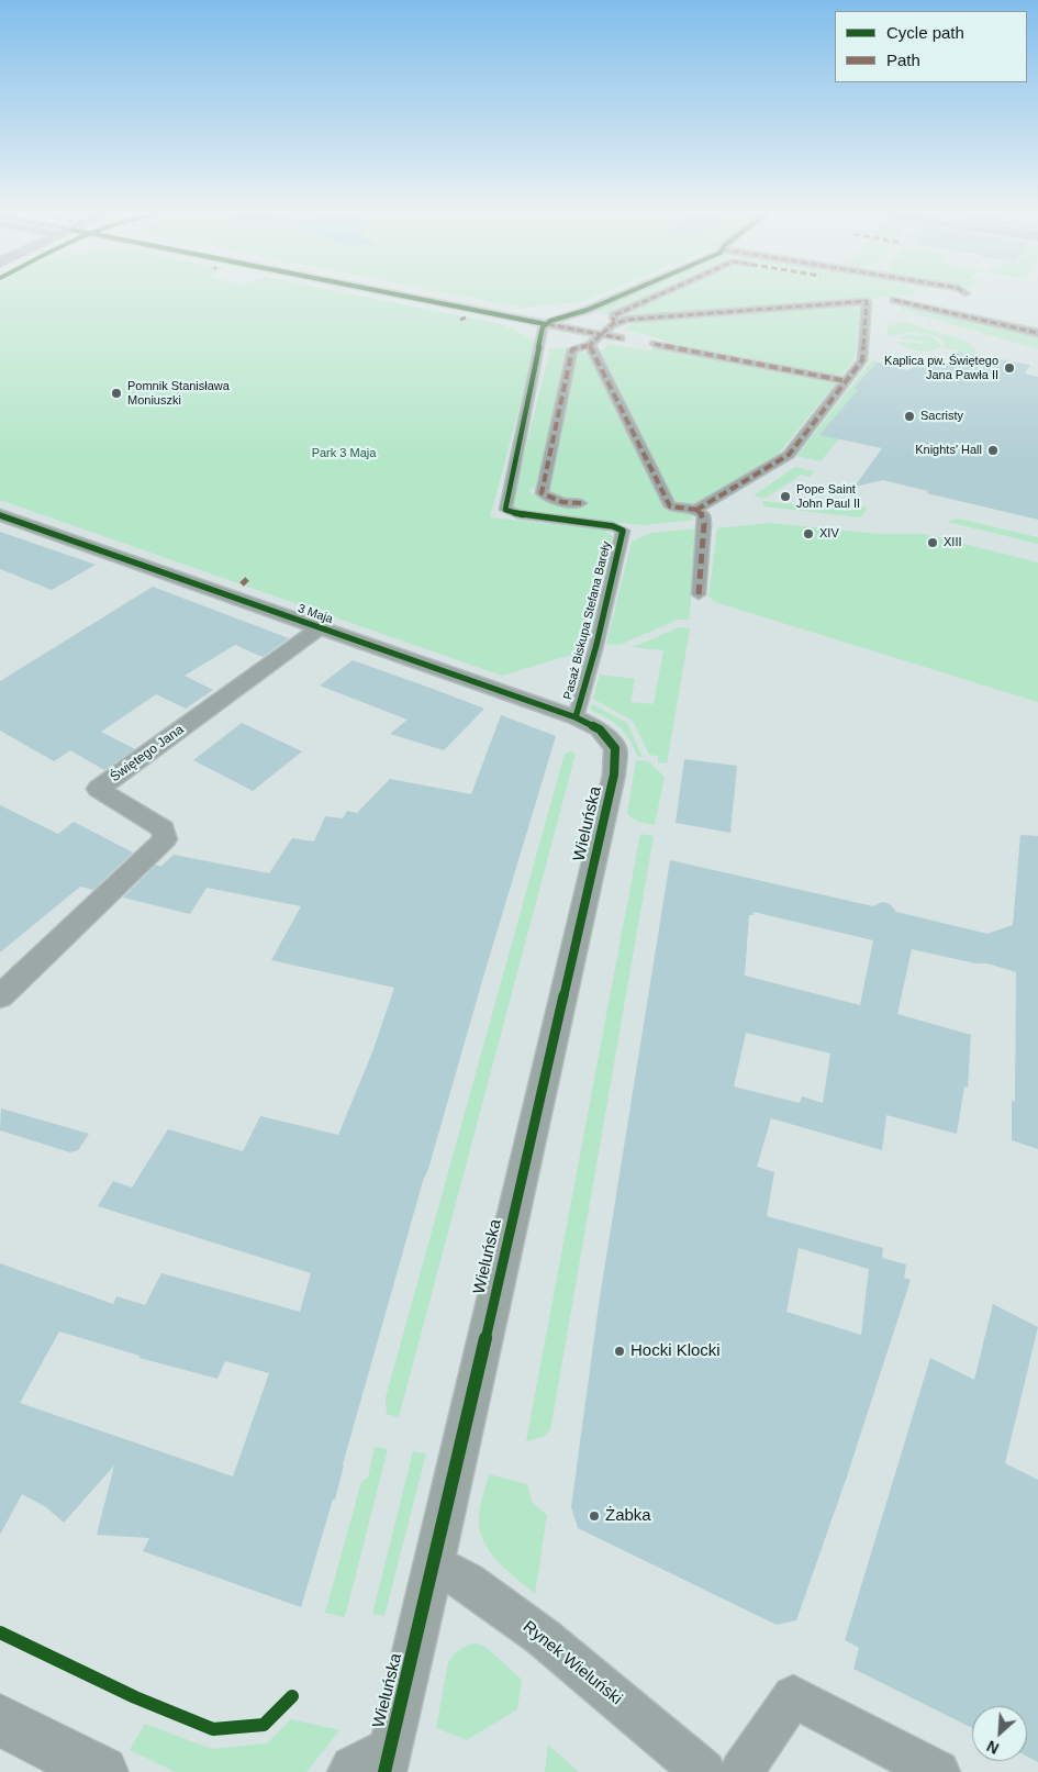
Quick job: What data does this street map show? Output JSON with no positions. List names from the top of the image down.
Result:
{
  "streets": {
    "street": [
      "3 Maja",
      "Pasaż Biskupa Stefana Bareły",
      "Świętego Jana",
      "Wieluńska",
      "Rynek Wieluński"
    ]
  },
  "crossings": [
    ["3 Maja", "Pasaż Biskupa Stefana Bareły"],
    ["3 Maja", "Świętego Jana"],
    ["3 Maja", "Wieluńska"],
    ["Wieluńska", "Rynek Wieluński"]
  ],
  "parks": ["Park 3 Maja"],
  "places": [
    "Kaplica pw. Świętego Jana Pawła II",
    "Pomnik Stanisława Moniuszki",
    "Sacristy",
    "Knights' Hall",
    "Pope Saint John Paul II",
    "XIV",
    "XIII",
    "Hocki Klocki",
    "Żabka"
  ],
  "legend": ["Cycle path", "Path"],
  "north": "bottom left"
}
